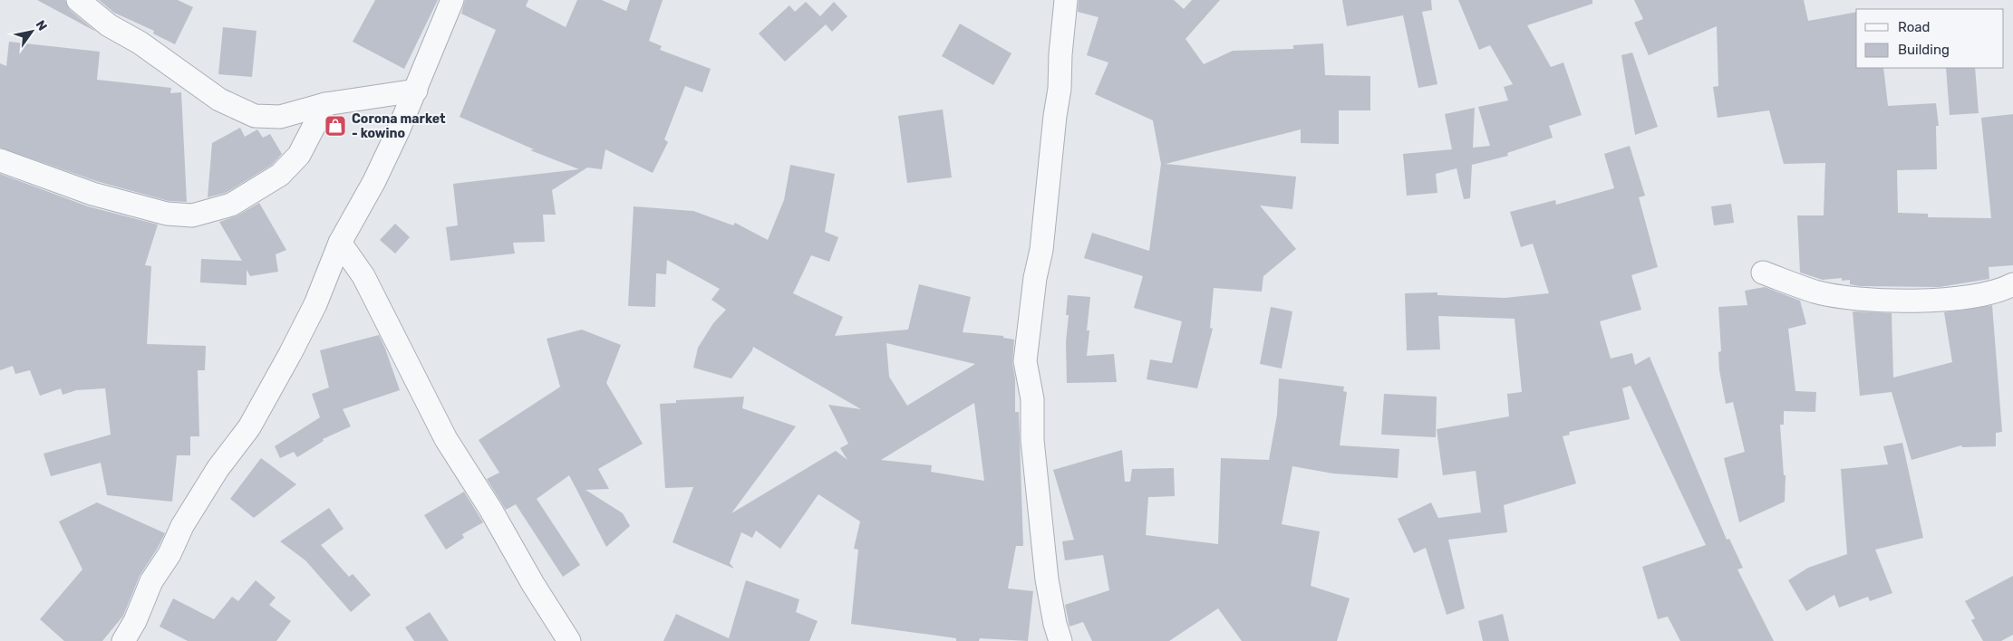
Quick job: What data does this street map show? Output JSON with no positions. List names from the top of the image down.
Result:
{
  "places": {
    "shop": ["Corona market - kowino"]
  },
  "legend": ["Road", "Building"],
  "north": "top right"
}
